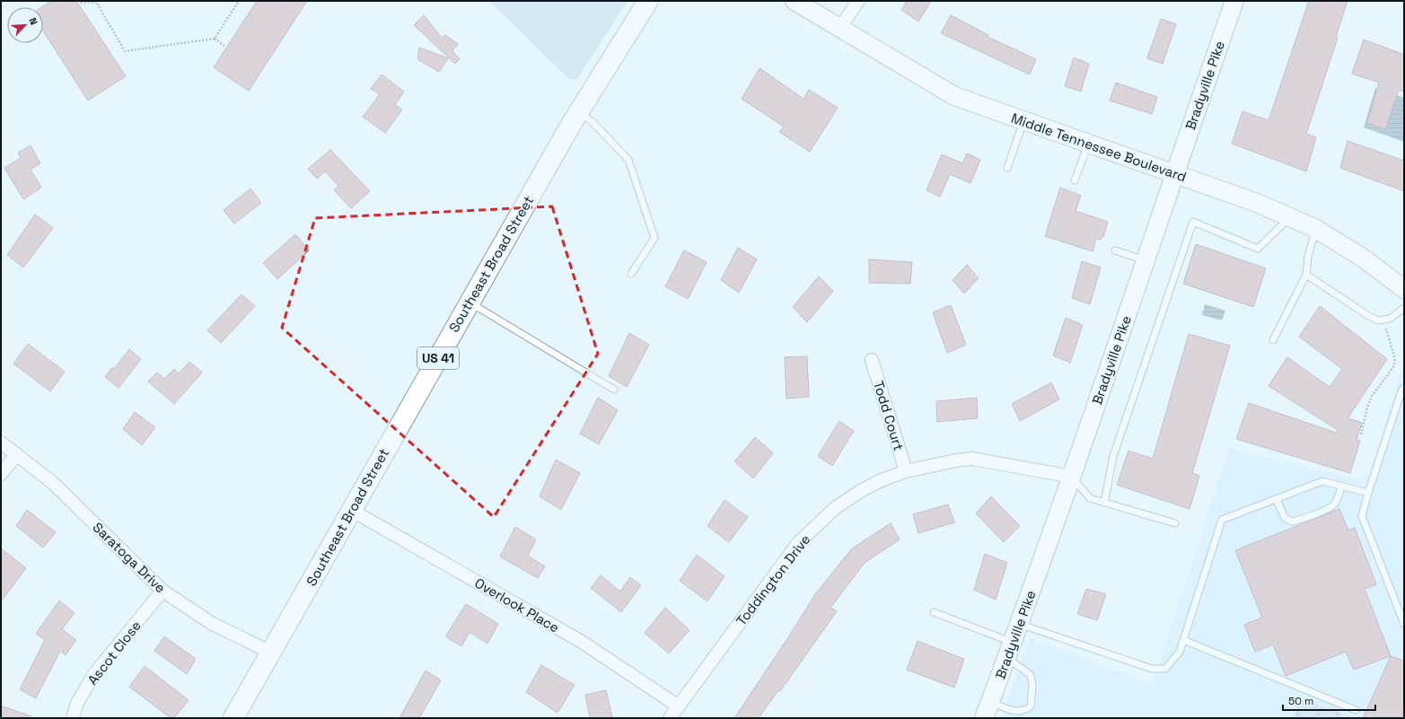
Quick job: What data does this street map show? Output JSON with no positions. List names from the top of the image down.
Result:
{
  "streets": {
    "main road": [
      "Bradyville Pike",
      "Middle Tennessee Boulevard",
      "Southeast Broad Street",
      "US 41"
    ],
    "street": [
      "Todd Court",
      "Saratoga Drive",
      "Toddington Drive",
      "Overlook Place",
      "Ascot Close"
    ]
  },
  "crossings": [
    ["Bradyville Pike", "Middle Tennessee Boulevard"],
    ["Bradyville Pike", "Toddington Drive"],
    ["Southeast Broad Street", "Saratoga Drive"],
    ["Southeast Broad Street", "Overlook Place"],
    ["Todd Court", "Toddington Drive"],
    ["Saratoga Drive", "Ascot Close"],
    ["Toddington Drive", "Overlook Place"]
  ],
  "scale_bar": "50 m",
  "north": "top right"
}
